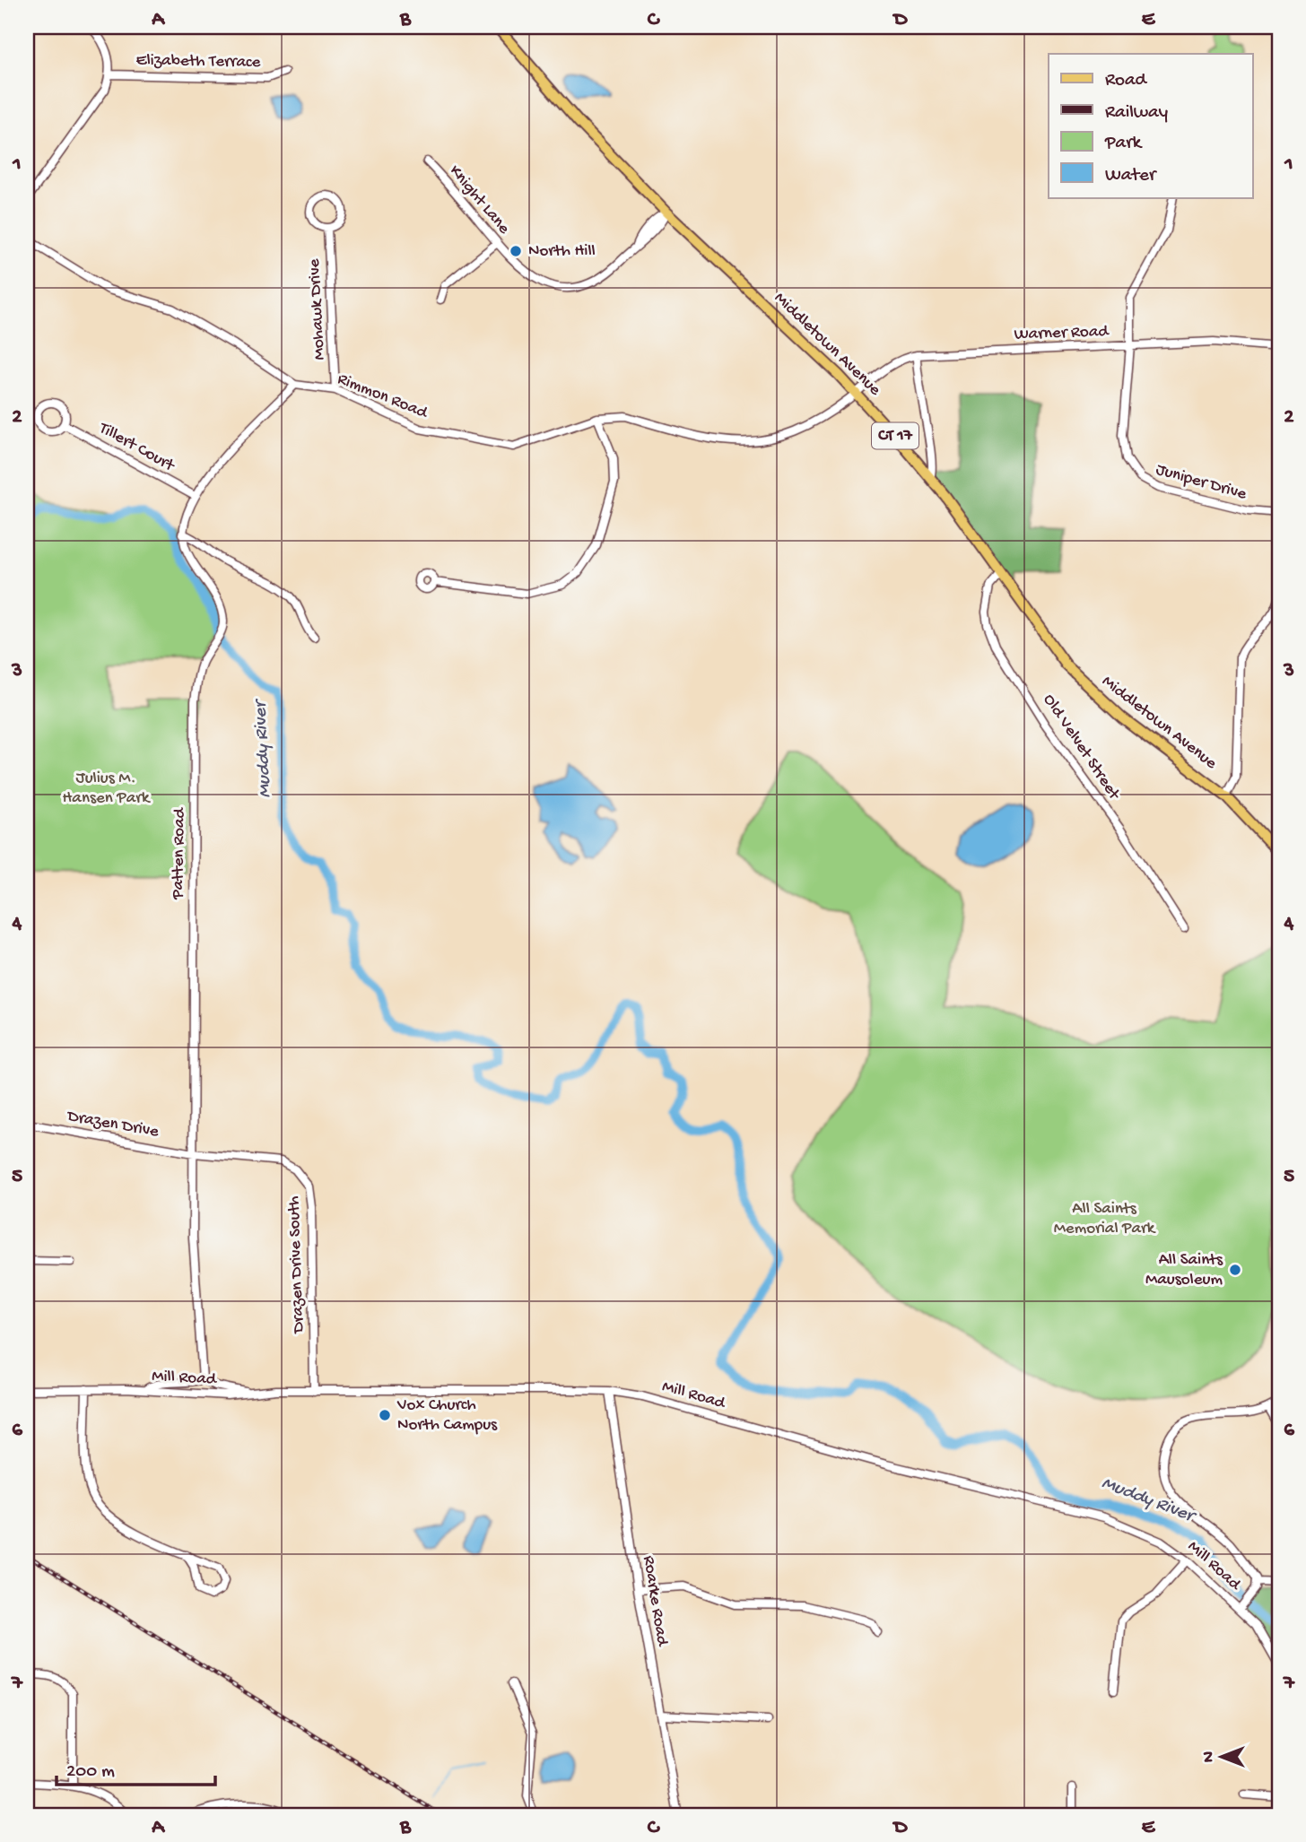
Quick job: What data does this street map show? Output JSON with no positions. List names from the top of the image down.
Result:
{
  "streets": {
    "main road": ["Middletown Avenue", "CT 17"],
    "street": [
      "Elizabeth Terrace",
      "Knight Lane",
      "Mohawk Drive",
      "Warner Road",
      "Rimmon Road",
      "Tillert Court",
      "Juniper Drive",
      "Old Velvet Street",
      "Patten Road",
      "Drazen Drive",
      "Drazen Drive South",
      "Mill Road",
      "Roarke Road"
    ]
  },
  "crossings": [
    ["Knight Lane", "Middletown Avenue"],
    ["Mohawk Drive", "Rimmon Road"],
    ["Warner Road", "Middletown Avenue"],
    ["Warner Road", "Rimmon Road"],
    ["Warner Road", "Juniper Drive"],
    ["Middletown Avenue", "Rimmon Road"],
    ["Middletown Avenue", "Old Velvet Street"],
    ["Patten Road", "Drazen Drive"],
    ["Patten Road", "Drazen Drive South"],
    ["Drazen Drive", "Drazen Drive South"],
    ["Drazen Drive South", "Mill Road"],
    ["Mill Road", "Roarke Road"]
  ],
  "water": ["Muddy River"],
  "parks": ["Julius M. Hansen Park", "All Saints Memorial Park"],
  "places": ["North Hill", "All Saints Mausoleum", "Vox Church North Campus"],
  "legend": [
    "Road",
    "Railway",
    "Park",
    "Water"
  ],
  "scale_bar": "200 m",
  "north": "left",
  "grid": {
    "columns": [
      "A",
      "B",
      "C",
      "D",
      "E"
    ],
    "rows": [
      "1",
      "2",
      "3",
      "4",
      "5",
      "6",
      "7"
    ]
  }
}
